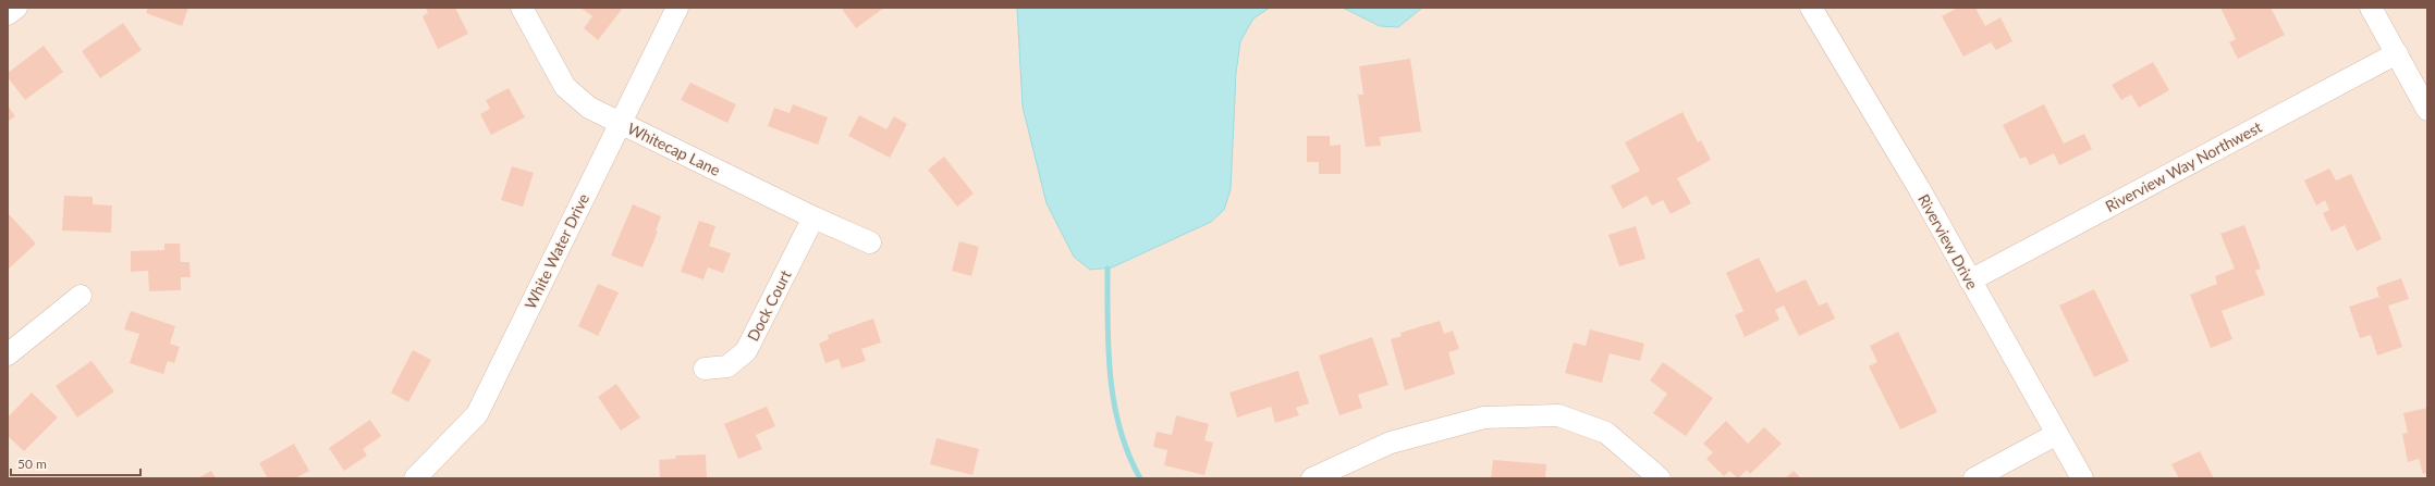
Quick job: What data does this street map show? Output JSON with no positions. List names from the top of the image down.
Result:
{
  "streets": {
    "street": [
      "Whitecap Lane",
      "Riverview Way Northwest",
      "Riverview Drive",
      "White Water Drive",
      "Dock Court"
    ]
  },
  "crossings": [
    ["Whitecap Lane", "White Water Drive"],
    ["Whitecap Lane", "Dock Court"],
    ["Riverview Way Northwest", "Riverview Drive"]
  ],
  "scale_bar": "50 m"
}
